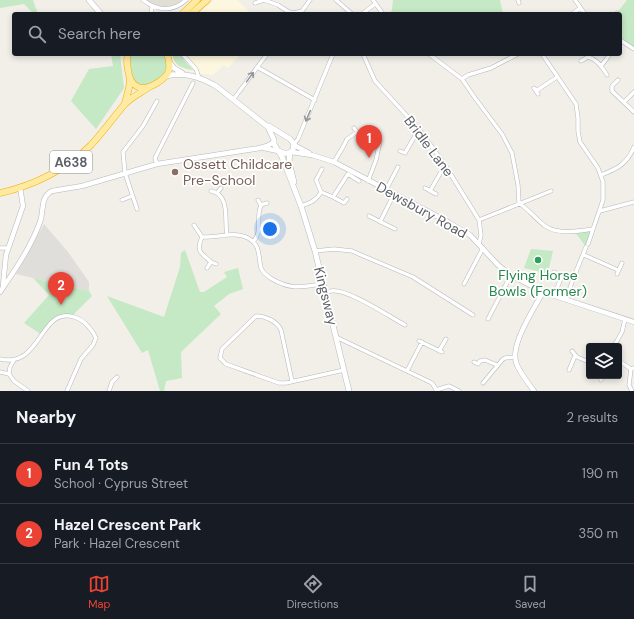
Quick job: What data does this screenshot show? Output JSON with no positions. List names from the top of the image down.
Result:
{
  "streets": {
    "highway": ["A638"],
    "main road": ["Kingsway"],
    "street": ["Bridle Lane", "Dewsbury Road"]
  },
  "crossings": [
    ["Bridle Lane", "Dewsbury Road"],
    ["Dewsbury Road", "Kingsway"]
  ],
  "places": ["Ossett Childcare Pre-School", "Flying Horse Bowls (Former)"],
  "page": {
    "search": "Search here",
    "pins": ["1", "2"],
    "heading": ["Nearby", "2 results"],
    "list": [
      {
        "mark": "1",
        "name": "Fun 4 Tots",
        "note": "School · Cyprus Street",
        "value": "190 m"
      },
      {
        "mark": "2",
        "name": "Hazel Crescent Park",
        "note": "Park · Hazel Crescent",
        "value": "350 m"
      }
    ],
    "nav": ["Map", "Directions", "Saved"]
  }
}
